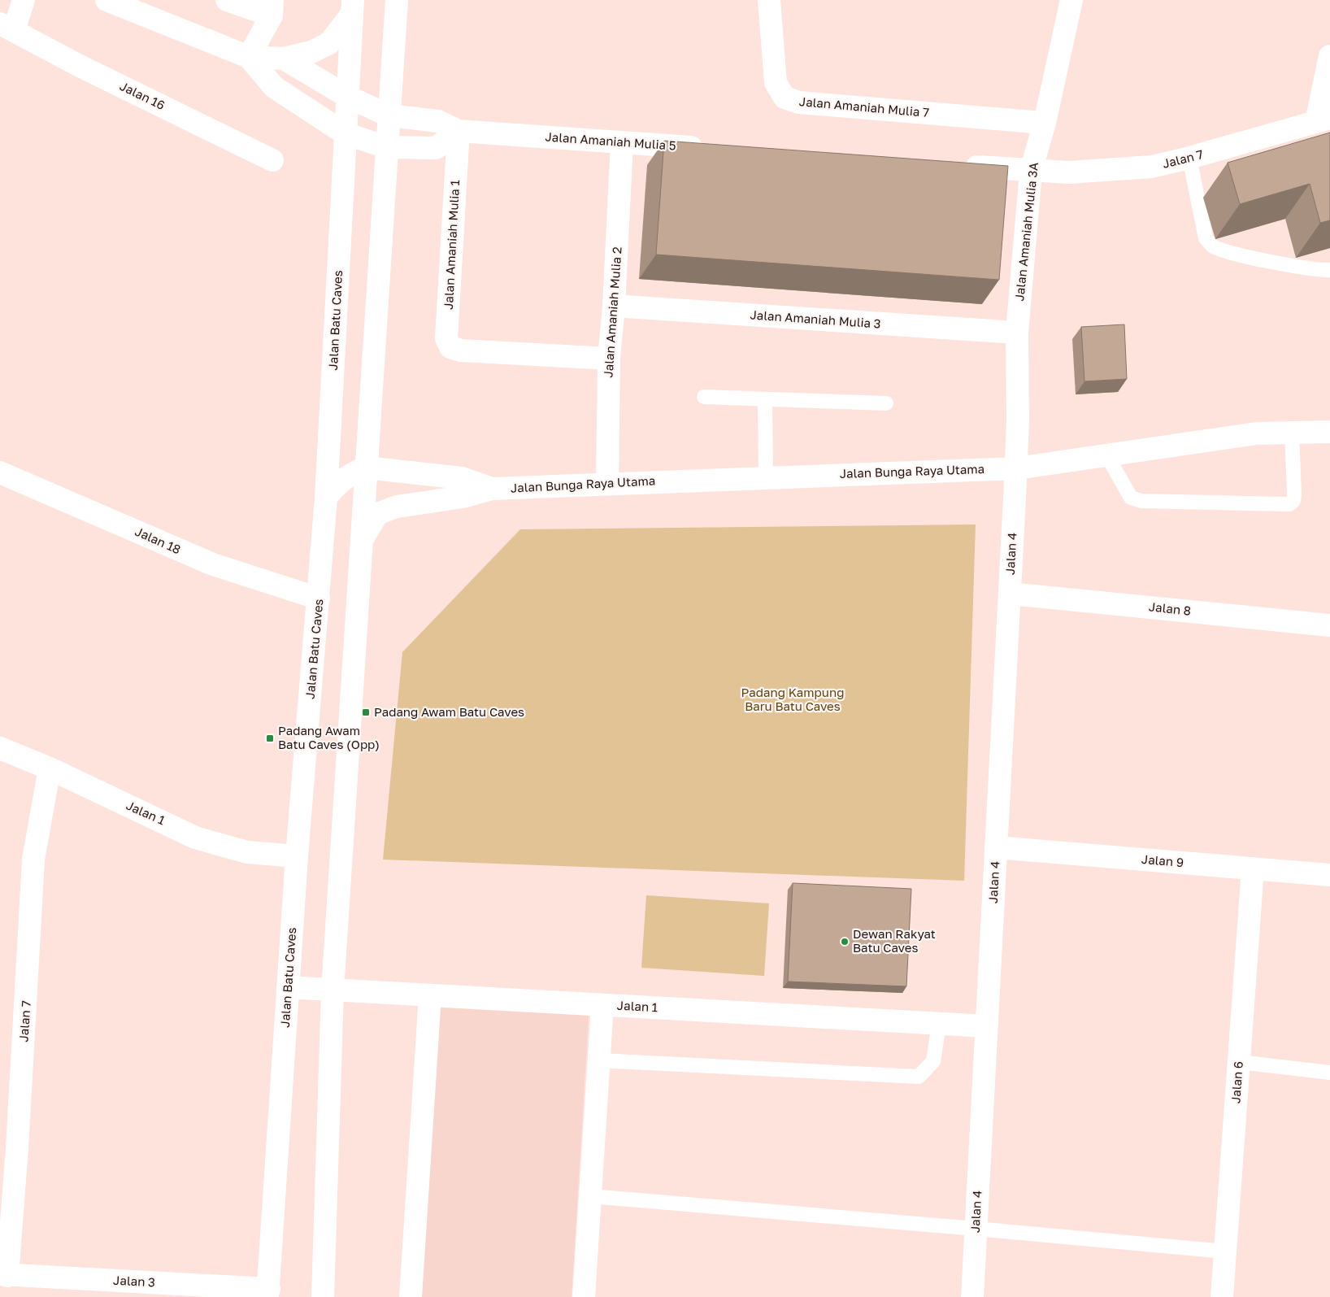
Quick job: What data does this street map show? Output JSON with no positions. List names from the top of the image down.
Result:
{
  "streets": {
    "street": [
      "Jalan 16",
      "Jalan Amaniah Mulia 7",
      "Jalan Amaniah Mulia 5",
      "Jalan 7",
      "Jalan Amaniah Mulia 3A",
      "Jalan Amaniah Mulia 1",
      "Jalan Amaniah Mulia 2",
      "Jalan Amaniah Mulia 3",
      "Jalan Batu Caves",
      "Jalan Bunga Raya Utama",
      "Jalan 18",
      "Jalan 4",
      "Jalan 8",
      "Jalan 1",
      "Jalan 9",
      "Jalan 6",
      "Jalan 3"
    ]
  },
  "crossings": [
    ["Jalan Amaniah Mulia 7", "Jalan Amaniah Mulia 3A"],
    ["Jalan Amaniah Mulia 5", "Jalan Amaniah Mulia 1"],
    ["Jalan Amaniah Mulia 5", "Jalan Amaniah Mulia 2"],
    ["Jalan Amaniah Mulia 5", "Jalan Batu Caves"],
    ["Jalan 7", "Jalan Amaniah Mulia 3A"],
    ["Jalan 7", "Jalan 1"],
    ["Jalan 7", "Jalan 3"],
    ["Jalan Amaniah Mulia 3A", "Jalan Amaniah Mulia 3"],
    ["Jalan Amaniah Mulia 3A", "Jalan Bunga Raya Utama"],
    ["Jalan Amaniah Mulia 3A", "Jalan 4"],
    ["Jalan Amaniah Mulia 1", "Jalan Amaniah Mulia 2"],
    ["Jalan Amaniah Mulia 2", "Jalan Amaniah Mulia 3"],
    ["Jalan Amaniah Mulia 2", "Jalan Bunga Raya Utama"],
    ["Jalan Batu Caves", "Jalan 18"],
    ["Jalan Batu Caves", "Jalan 1"],
    ["Jalan Batu Caves", "Jalan 3"],
    ["Jalan Bunga Raya Utama", "Jalan 4"],
    ["Jalan 4", "Jalan 8"],
    ["Jalan 4", "Jalan 1"],
    ["Jalan 4", "Jalan 9"],
    ["Jalan 9", "Jalan 6"]
  ],
  "parks": ["Padang Kampung Baru Batu Caves"],
  "places": {
    "transit": ["Padang Awam Batu Caves", "Padang Awam Batu Caves (Opp)"],
    "other": ["Dewan Rakyat Batu Caves"]
  }
}
